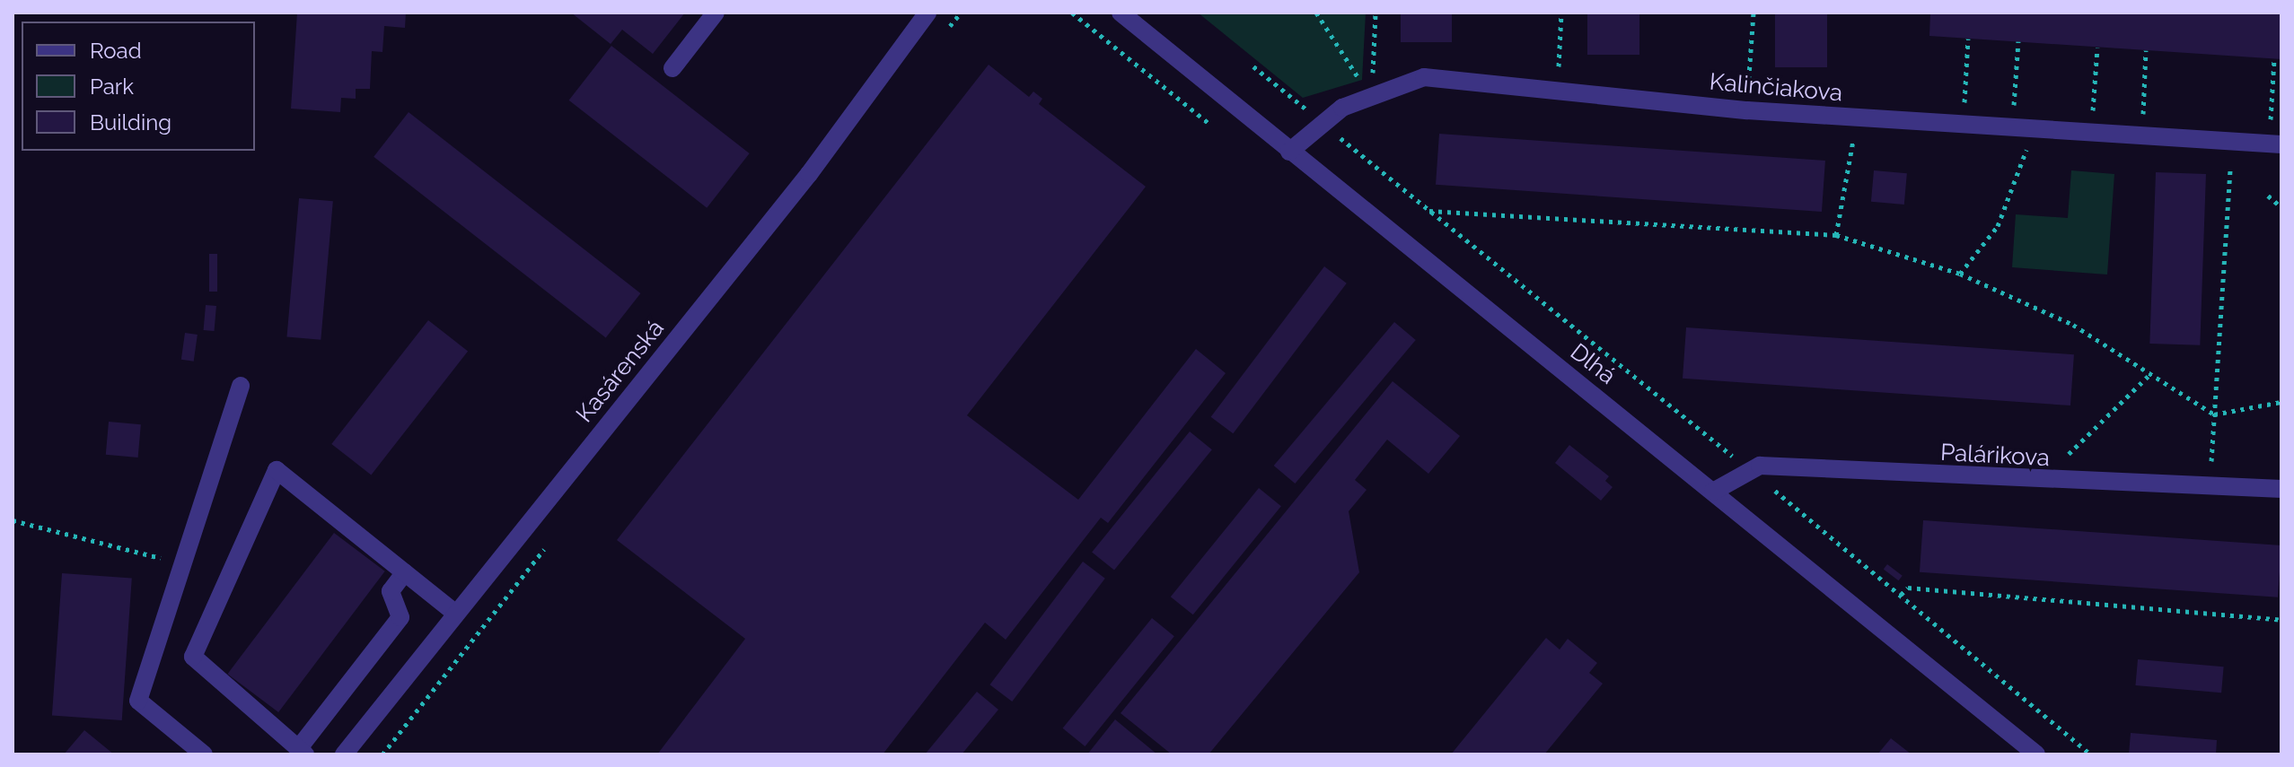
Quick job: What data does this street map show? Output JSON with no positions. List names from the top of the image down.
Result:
{
  "streets": {
    "street": [
      "Kalinčiakova",
      "Dlhá",
      "Kasárenská",
      "Palárikova"
    ]
  },
  "crossings": [
    ["Kalinčiakova", "Dlhá"]
  ],
  "legend": ["Road", "Park", "Building"]
}
